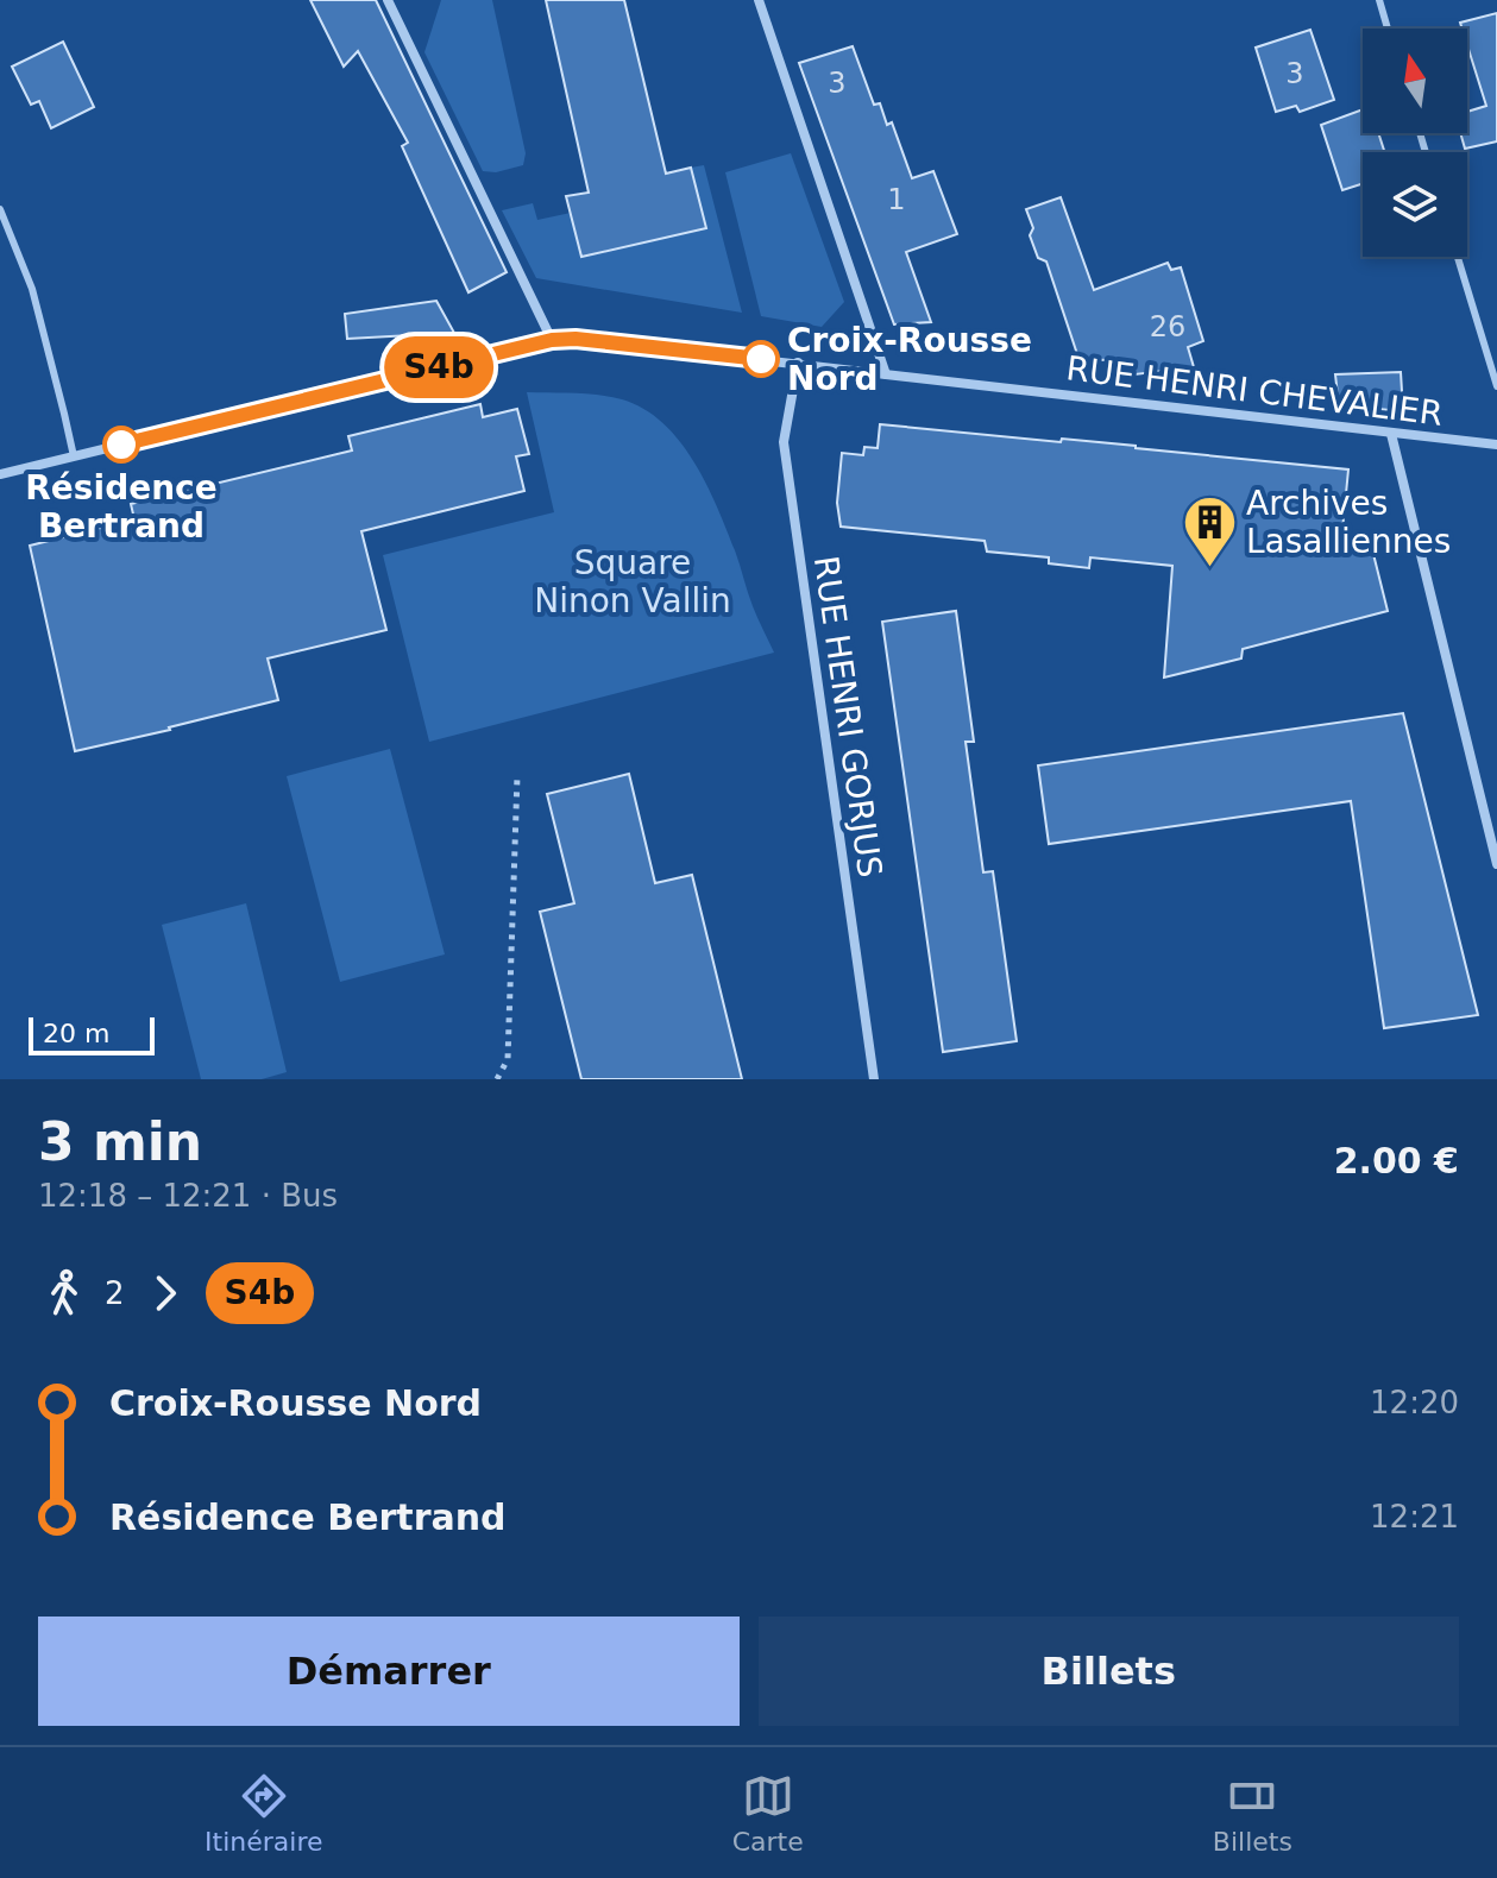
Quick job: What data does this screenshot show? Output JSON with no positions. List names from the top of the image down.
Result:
{
  "streets": {
    "street": ["RUE HENRI CHEVALIER", "RUE HENRI GORJUS"]
  },
  "crossings": [
    ["RUE HENRI CHEVALIER", "RUE HENRI GORJUS"]
  ],
  "parks": ["Square Ninon Vallin"],
  "places": {
    "other": ["Croix-Rousse Nord", "Résidence Bertrand"],
    "building": ["Archives Lasalliennes"]
  },
  "lines": ["bus line S4b"],
  "house_numbers": [
    "3",
    "3",
    "1",
    "26"
  ],
  "scale_bar": "20 m",
  "north": "top",
  "page": {
    "on_map": "S4b",
    "scale": "20 m",
    "heading": ["3 min", "12:18 – 12:21 · Bus", "2.00 €"],
    "legs": ["2", "S4b"],
    "list": [
      {
        "name": "Croix-Rousse Nord",
        "value": "12:20"
      },
      {
        "name": "Résidence Bertrand",
        "value": "12:21"
      }
    ],
    "buttons": ["Démarrer", "Billets"],
    "tabs": ["Itinéraire", "Carte", "Billets"]
  }
}
